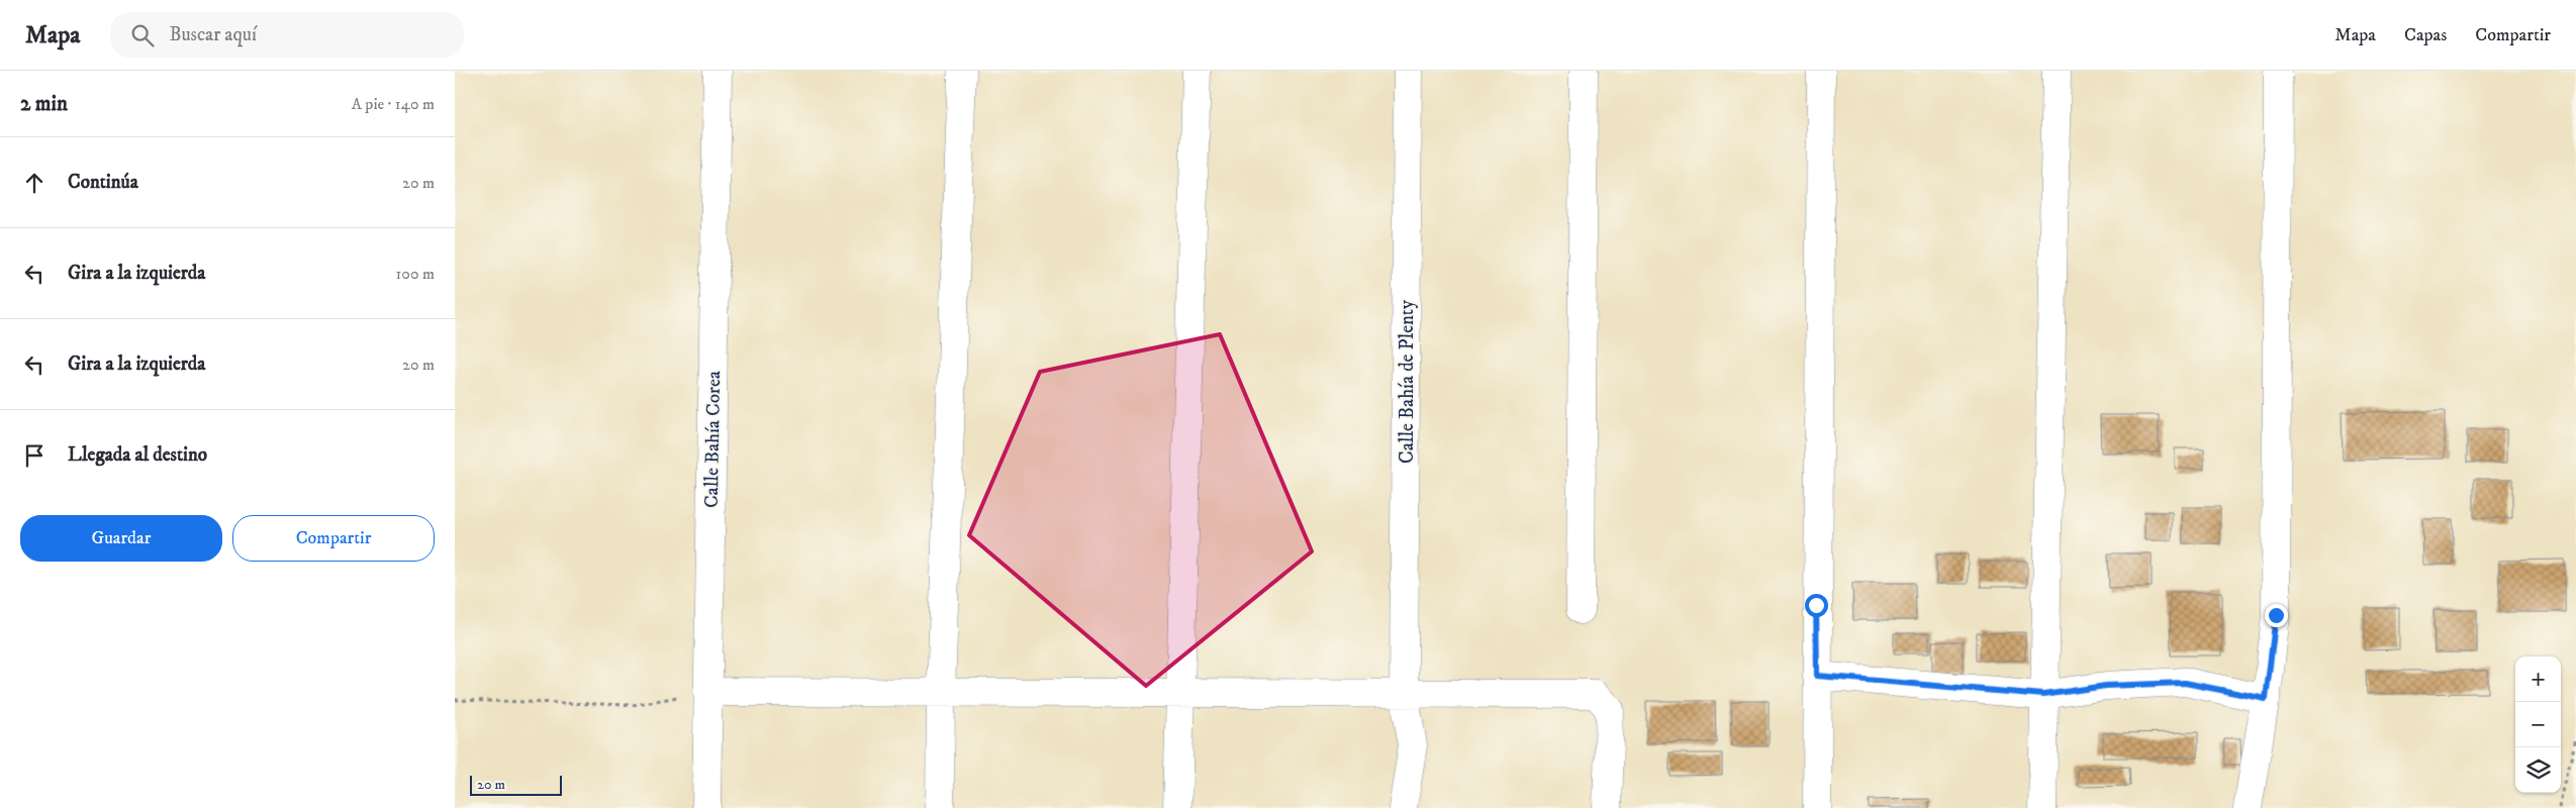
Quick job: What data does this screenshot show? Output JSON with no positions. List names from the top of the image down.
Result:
{
  "streets": {
    "street": ["Calle Bahía de Plenty", "Calle Bahía Corea"]
  },
  "scale_bar": "20 m",
  "page": {
    "header": "Mapa",
    "search": "Buscar aquí",
    "nav": ["Mapa", "Capas", "Compartir"],
    "heading": ["2 min", "A pie · 140 m"],
    "list": [
      ["Continúa", "20 m"],
      ["Gira a la izquierda", "100 m"],
      ["Gira a la izquierda", "20 m"],
      "Llegada al destino"
    ],
    "buttons": ["Guardar", "Compartir"],
    "map_buttons": ["+", "−"],
    "scale": "20 m"
  }
}
